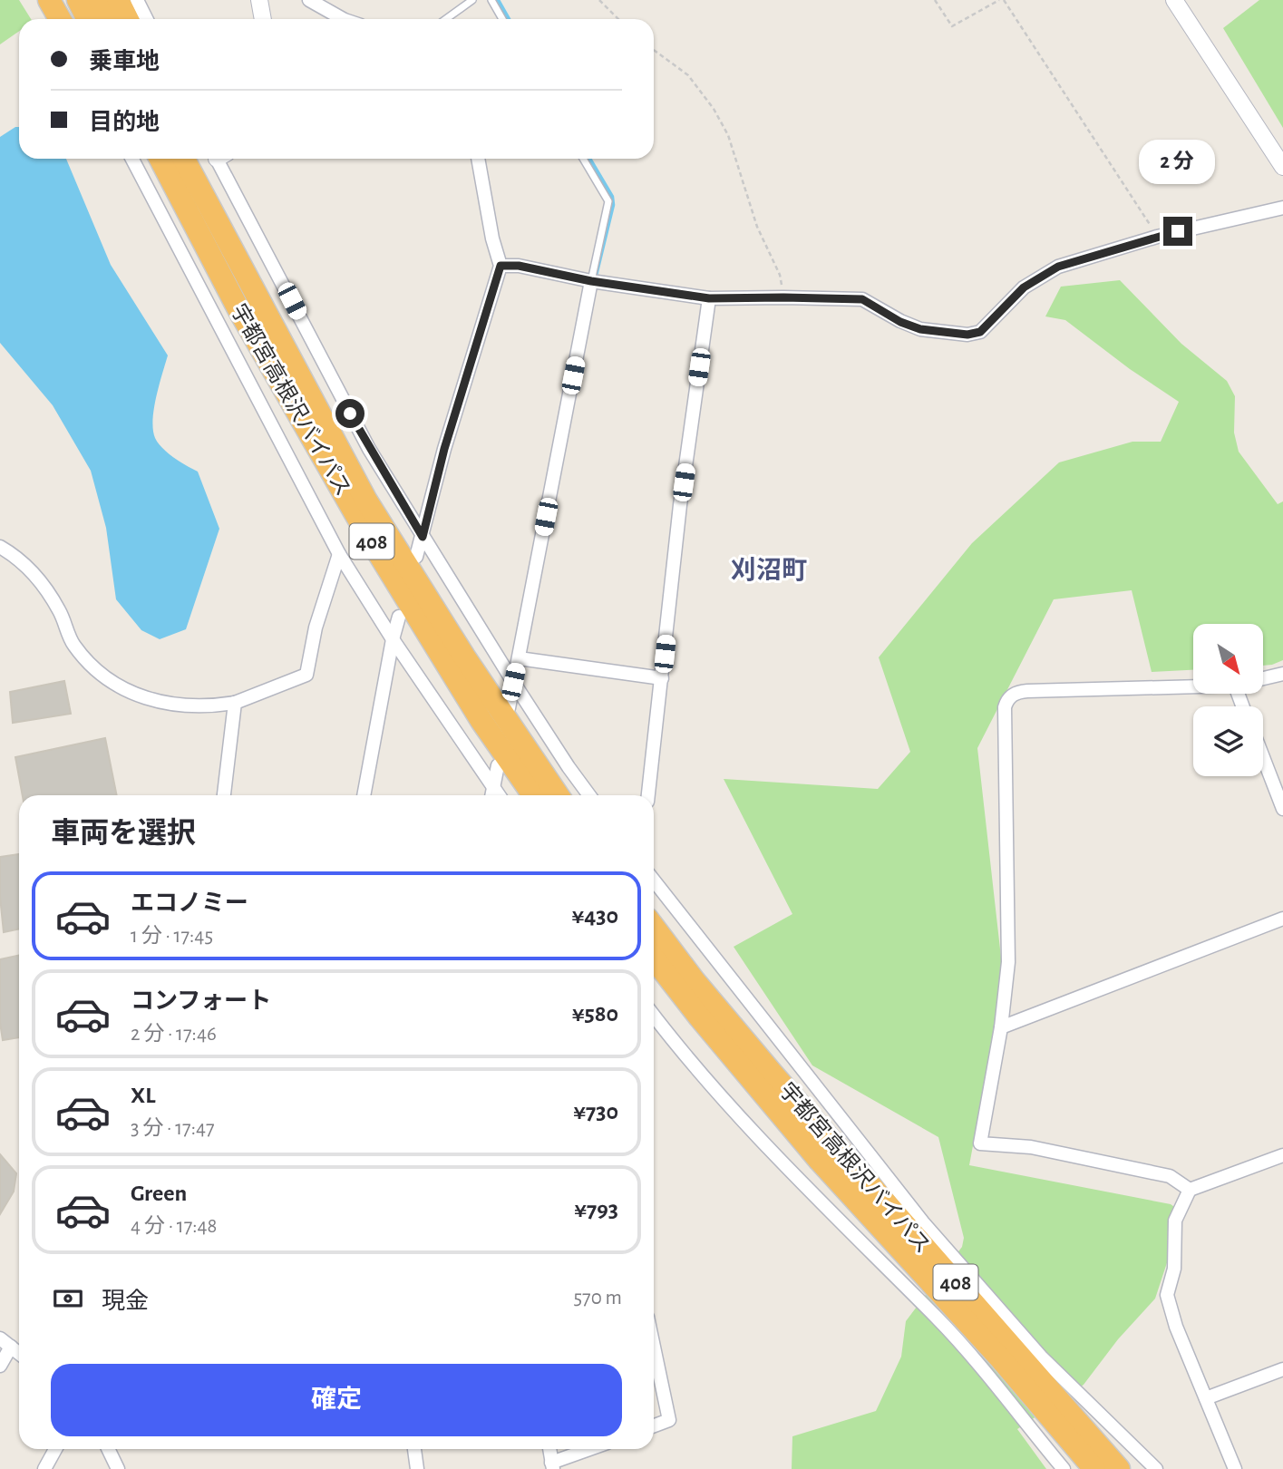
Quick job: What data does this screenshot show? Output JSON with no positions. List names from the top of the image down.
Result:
{
  "streets": {
    "highway": ["宇都宮高根沢バイパス", "408"]
  },
  "crossings": [
    ["宇都宮高根沢バイパス", "408"]
  ],
  "districts": ["刈沼町"],
  "north": "bottom right",
  "page": {
    "banner": ["乗車地", "目的地"],
    "bubble": "2 分",
    "heading": "車両を選択",
    "list": [
      {
        "name": "エコノミー",
        "note": "1 分 · 17:45",
        "value": "¥430"
      },
      {
        "name": "コンフォート",
        "note": "2 分 · 17:46",
        "value": "¥580"
      },
      {
        "name": "XL",
        "note": "3 分 · 17:47",
        "value": "¥730"
      },
      {
        "name": "Green",
        "note": "4 分 · 17:48",
        "value": "¥793"
      }
    ],
    "pay": ["現金", "570 m"],
    "buttons": "確定"
  }
}
